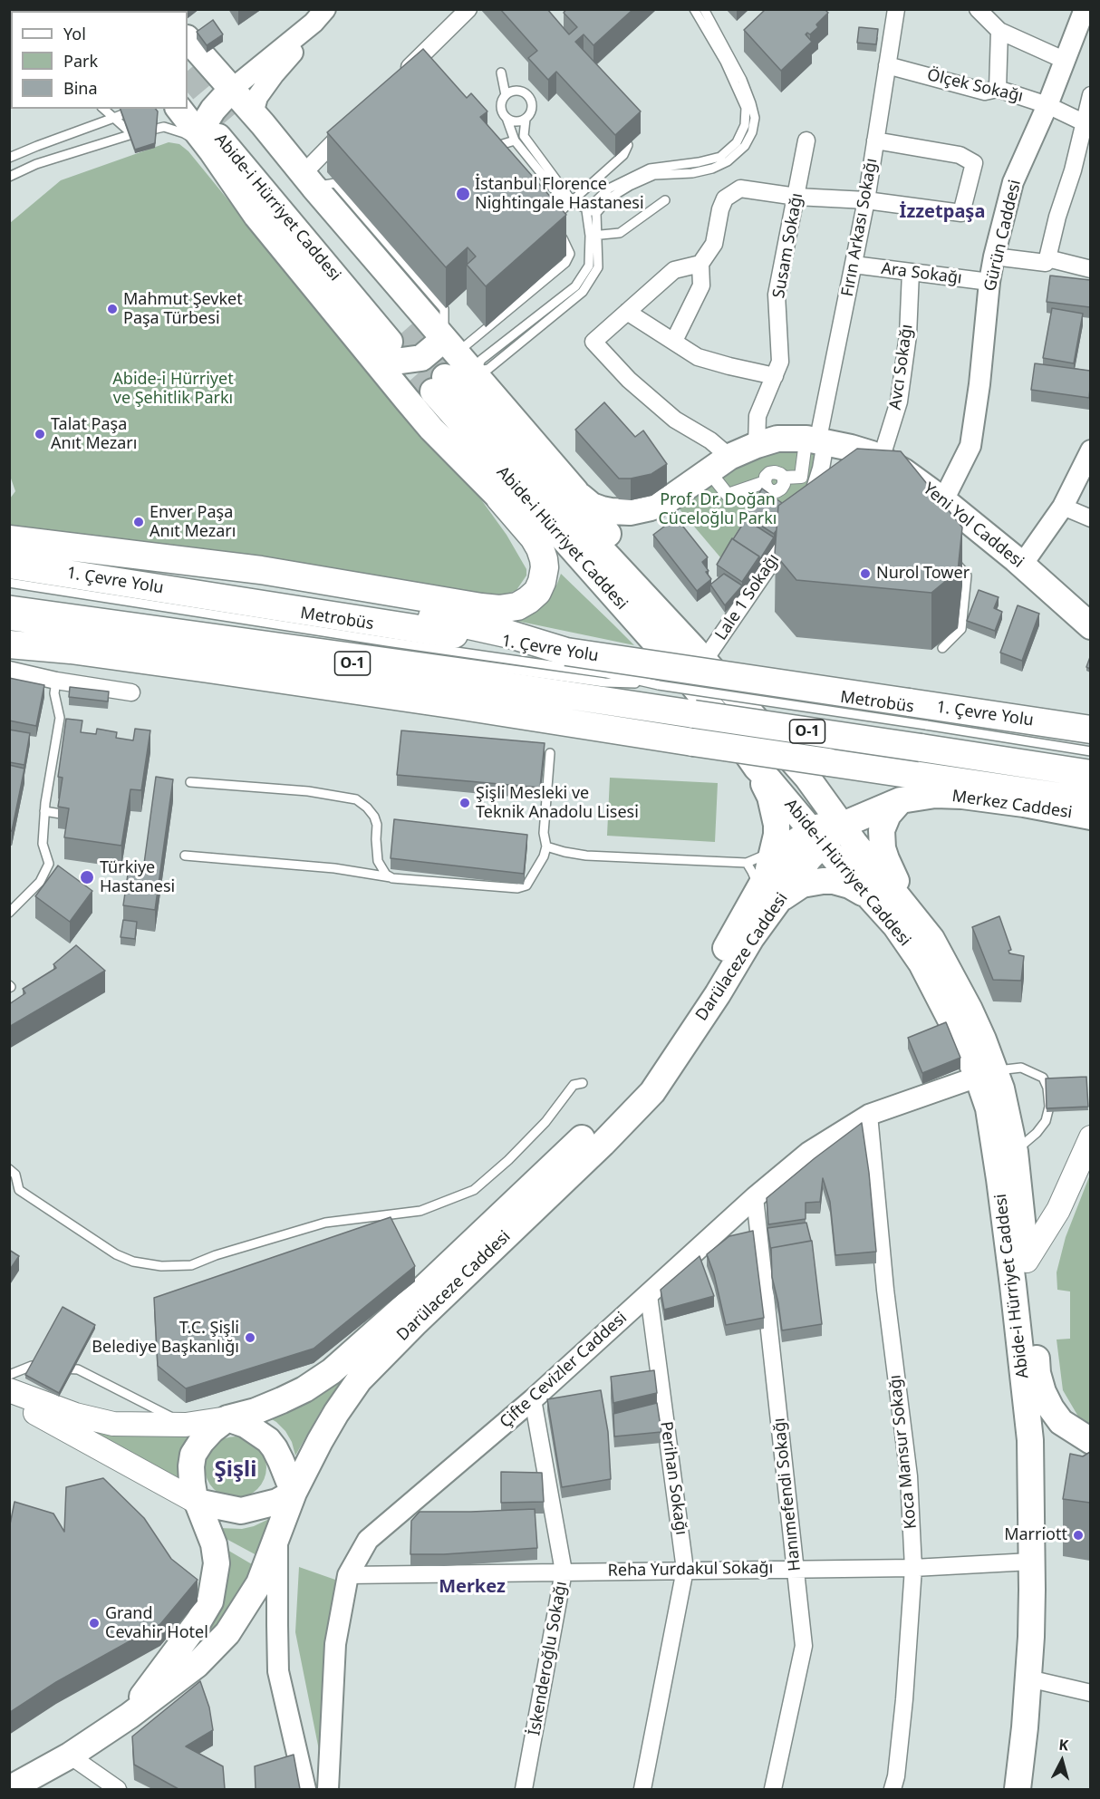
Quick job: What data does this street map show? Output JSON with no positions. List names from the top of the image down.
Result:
{
  "streets": {
    "highway": ["1. Çevre Yolu", "O-1"],
    "main road": [
      "Abide-i Hürriyet Caddesi",
      "Yeni Yol Caddesi",
      "Merkez Caddesi",
      "Darülaceze Caddesi"
    ],
    "street": [
      "Ölçek Sokağı",
      "Fırın Arkası Sokağı",
      "Gürün Caddesi",
      "Susam Sokağı",
      "Ara Sokağı",
      "Avcı Sokağı",
      "Lale 1 Sokağı",
      "Çifte Cevizler Caddesi",
      "Koca Mansur Sokağı",
      "Perihan Sokağı",
      "Hanımefendi Sokağı",
      "Reha Yurdakul Sokağı",
      "İskenderoğlu Sokağı"
    ],
    "lane": ["Metrobüs"]
  },
  "crossings": [
    ["Ölçek Sokağı", "Fırın Arkası Sokağı"],
    ["Ölçek Sokağı", "Gürün Caddesi"],
    ["Abide-i Hürriyet Caddesi", "Lale 1 Sokağı"],
    ["Abide-i Hürriyet Caddesi", "Merkez Caddesi"],
    ["Abide-i Hürriyet Caddesi", "Darülaceze Caddesi"],
    ["Abide-i Hürriyet Caddesi", "Çifte Cevizler Caddesi"],
    ["Abide-i Hürriyet Caddesi", "Reha Yurdakul Sokağı"],
    ["Fırın Arkası Sokağı", "Ara Sokağı"],
    ["Fırın Arkası Sokağı", "Yeni Yol Caddesi"],
    ["Gürün Caddesi", "Ara Sokağı"],
    ["Gürün Caddesi", "Yeni Yol Caddesi"],
    ["Susam Sokağı", "Yeni Yol Caddesi"],
    ["Ara Sokağı", "Avcı Sokağı"],
    ["Avcı Sokağı", "Yeni Yol Caddesi"],
    ["Metrobüs", "O-1"],
    ["Merkez Caddesi", "Darülaceze Caddesi"],
    ["Çifte Cevizler Caddesi", "Koca Mansur Sokağı"],
    ["Çifte Cevizler Caddesi", "Perihan Sokağı"],
    ["Çifte Cevizler Caddesi", "Hanımefendi Sokağı"],
    ["Çifte Cevizler Caddesi", "Reha Yurdakul Sokağı"],
    ["Çifte Cevizler Caddesi", "İskenderoğlu Sokağı"],
    ["Koca Mansur Sokağı", "Reha Yurdakul Sokağı"],
    ["Perihan Sokağı", "Reha Yurdakul Sokağı"],
    ["Hanımefendi Sokağı", "Reha Yurdakul Sokağı"],
    ["Reha Yurdakul Sokağı", "İskenderoğlu Sokağı"]
  ],
  "districts": ["İzzetpaşa", "Şişli", "Merkez"],
  "parks": ["Abide-i Hürriyet ve Şehitlik Parkı", "Prof. Dr. Doğan Cüceloğlu Parkı"],
  "places": [
    "İstanbul Florence Nightingale Hastanesi",
    "Mahmut Şevket Paşa Türbesi",
    "Talat Paşa Anıt Mezarı",
    "Enver Paşa Anıt Mezarı",
    "Nurol Tower",
    "Şişli Mesleki ve Teknik Anadolu Lisesi",
    "Türkiye Hastanesi",
    "T.C. Şişli Belediye Başkanlığı",
    "Marriott",
    "Grand Cevahir Hotel"
  ],
  "legend": ["Yol", "Park", "Bina"],
  "north": "top"
}
